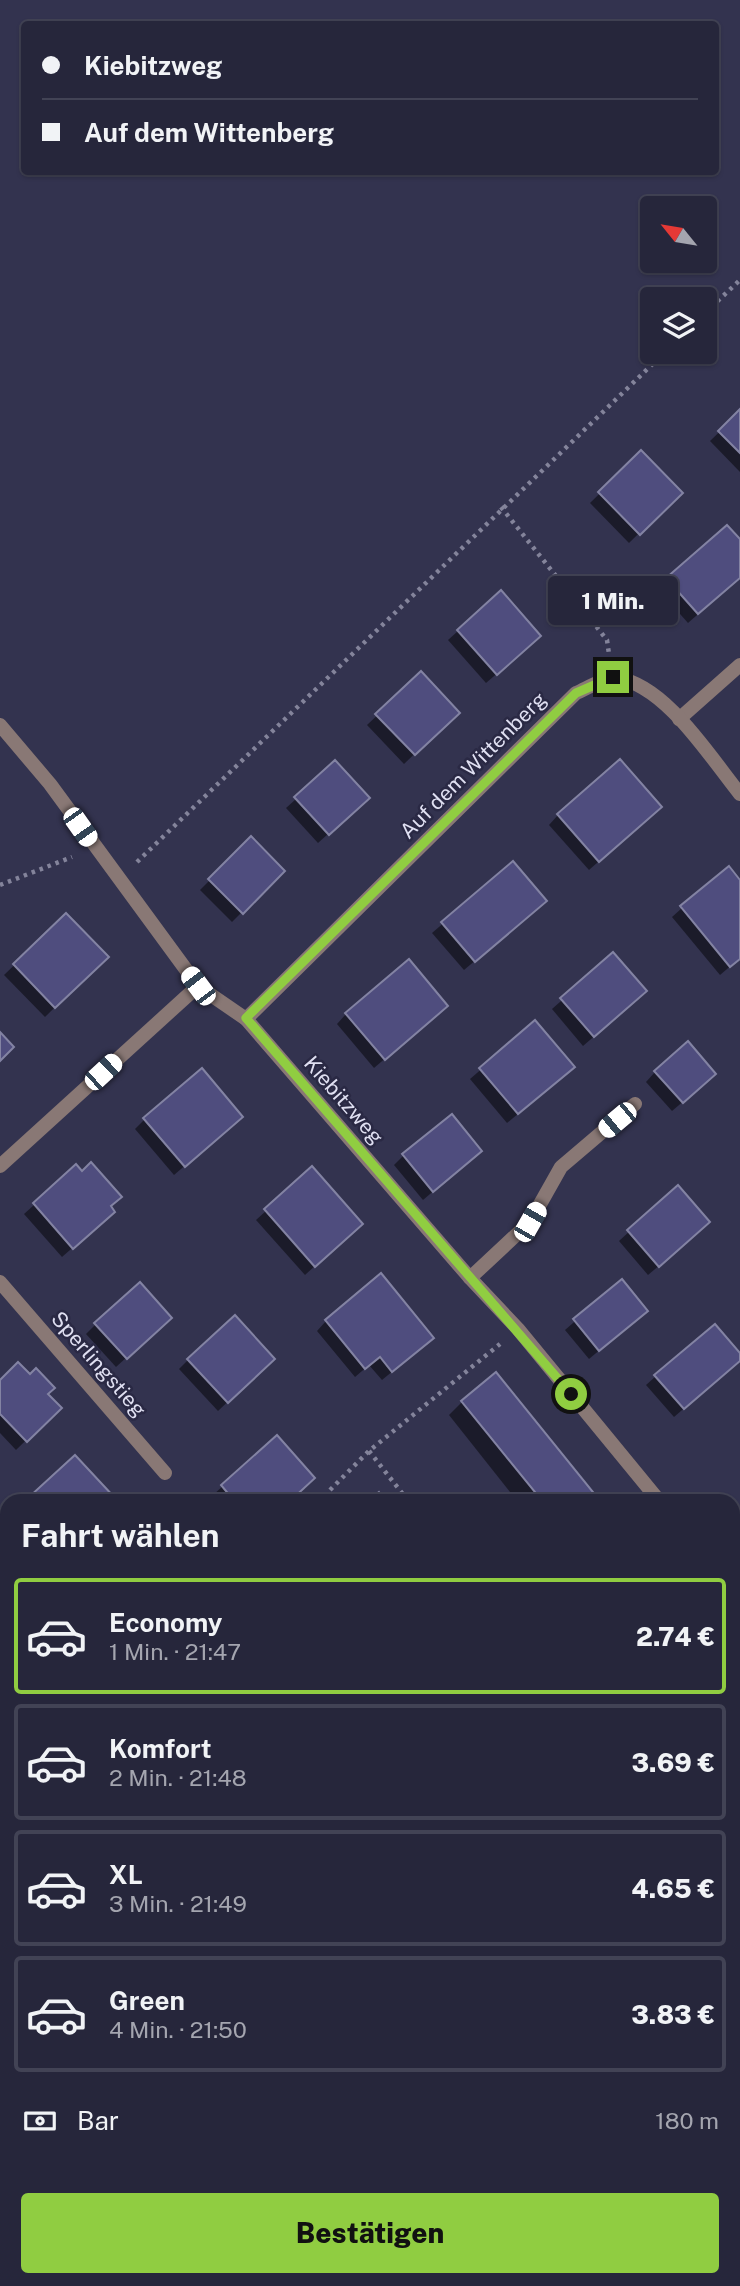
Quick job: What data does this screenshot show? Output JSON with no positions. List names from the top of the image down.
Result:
{
  "streets": {
    "street": ["Auf dem Wittenberg", "Kiebitzweg", "Sperlingstieg"]
  },
  "crossings": [
    ["Auf dem Wittenberg", "Kiebitzweg"]
  ],
  "north": "top left",
  "page": {
    "banner": ["Kiebitzweg", "Auf dem Wittenberg"],
    "bubble": "1 Min.",
    "heading": "Fahrt wählen",
    "list": [
      {
        "name": "Economy",
        "note": "1 Min. · 21:47",
        "value": "2.74 €"
      },
      {
        "name": "Komfort",
        "note": "2 Min. · 21:48",
        "value": "3.69 €"
      },
      {
        "name": "XL",
        "note": "3 Min. · 21:49",
        "value": "4.65 €"
      },
      {
        "name": "Green",
        "note": "4 Min. · 21:50",
        "value": "3.83 €"
      }
    ],
    "pay": ["Bar", "180 m"],
    "buttons": "Bestätigen"
  }
}
